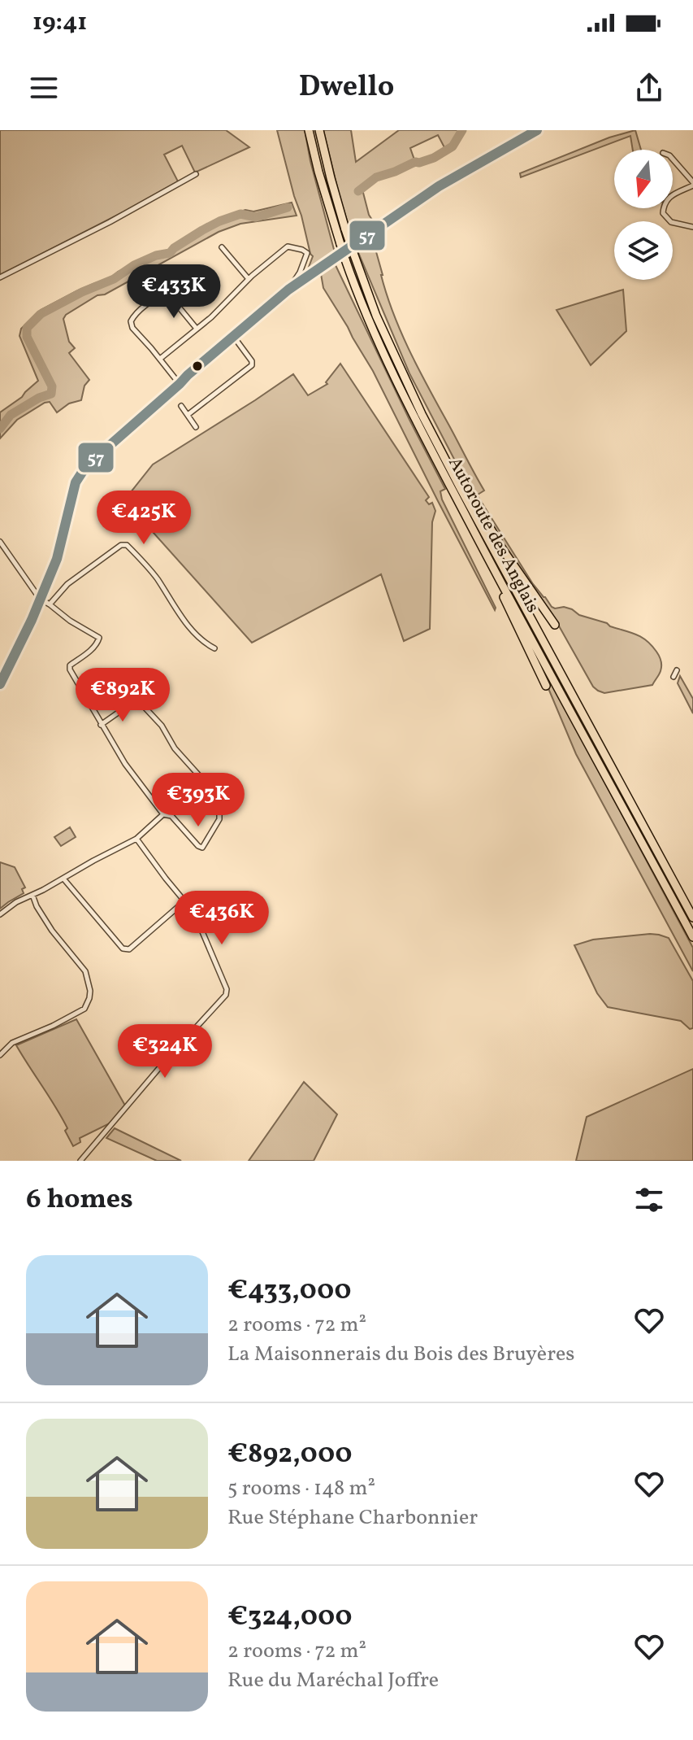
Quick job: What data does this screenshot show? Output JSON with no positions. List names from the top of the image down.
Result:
{
  "streets": {
    "highway": ["Autoroute des Anglais"]
  },
  "lines": ["transit line 57"],
  "north": "bottom",
  "page": {
    "status": "19:41",
    "header": "Dwello",
    "price": [
      "€433K",
      "€425K",
      "€892K",
      "€393K",
      "€436K",
      "€324K"
    ],
    "heading": "6 homes",
    "list": [
      {
        "name": "€433,000",
        "note": "2 rooms · 72 m² · La Maisonnerais du Bois des Bruyères"
      },
      {
        "name": "€892,000",
        "note": "5 rooms · 148 m² · Rue Stéphane Charbonnier"
      },
      {
        "name": "€324,000",
        "note": "2 rooms · 72 m² · Rue du Maréchal Joffre"
      }
    ]
  }
}
